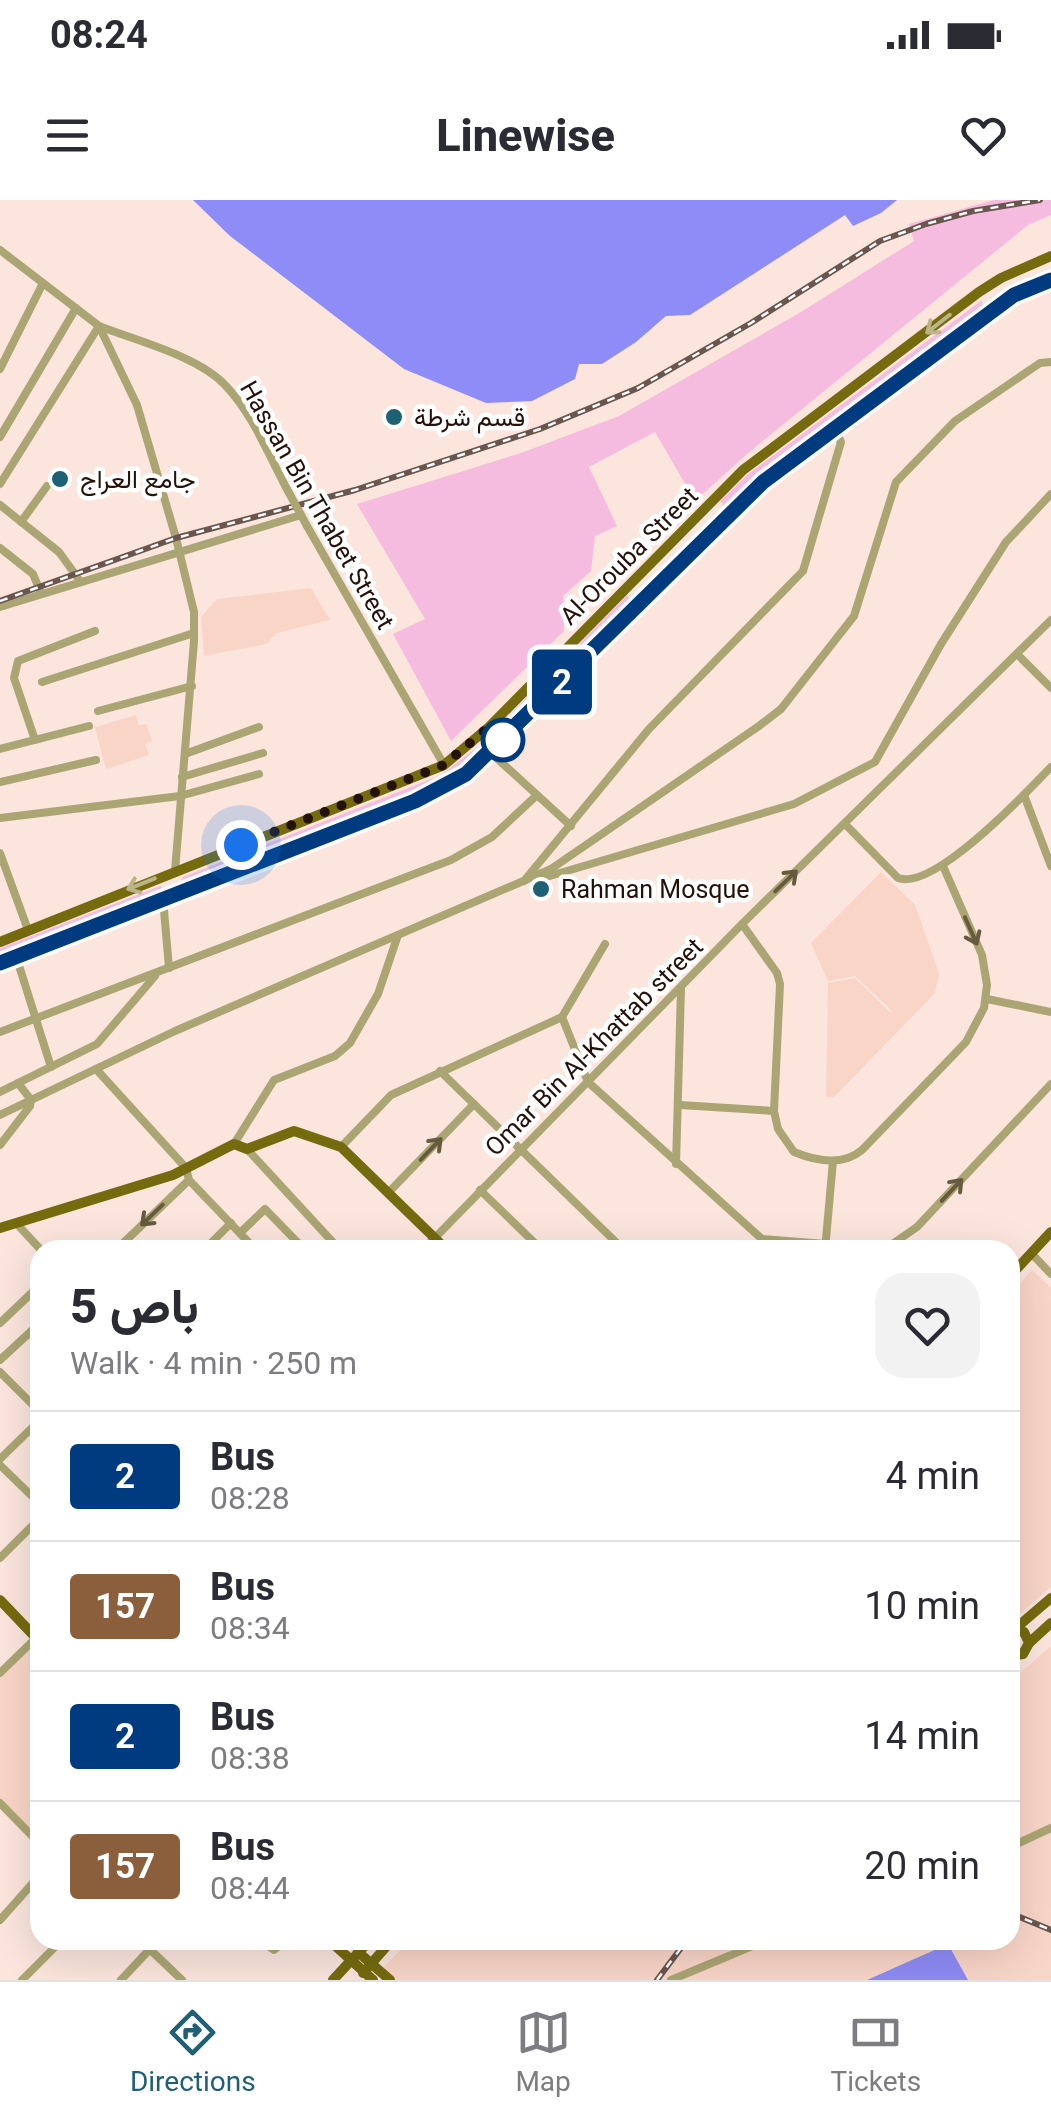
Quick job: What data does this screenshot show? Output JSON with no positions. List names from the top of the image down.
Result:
{
  "streets": {
    "main road": ["Al-Orouba Street"],
    "street": ["Hassan Bin Thabet Street", "Omar Bin Al-Khattab street"]
  },
  "crossings": [
    ["Hassan Bin Thabet Street", "Al-Orouba Street"]
  ],
  "places": ["قسم شرطة", "جامع العراج", "Rahman Mosque"],
  "lines": ["bus line 2"],
  "page": {
    "status": "08:24",
    "header": "Linewise",
    "on_map": "2",
    "heading": ["باص 5", "Walk · 4 min · 250 m"],
    "list": [
      {
        "mark": "2",
        "name": "Bus",
        "note": "08:28",
        "value": "4 min"
      },
      {
        "mark": "157",
        "name": "Bus",
        "note": "08:34",
        "value": "10 min"
      },
      {
        "mark": "2",
        "name": "Bus",
        "note": "08:38",
        "value": "14 min"
      },
      {
        "mark": "157",
        "name": "Bus",
        "note": "08:44",
        "value": "20 min"
      }
    ],
    "tabs": ["Directions", "Map", "Tickets"]
  }
}
